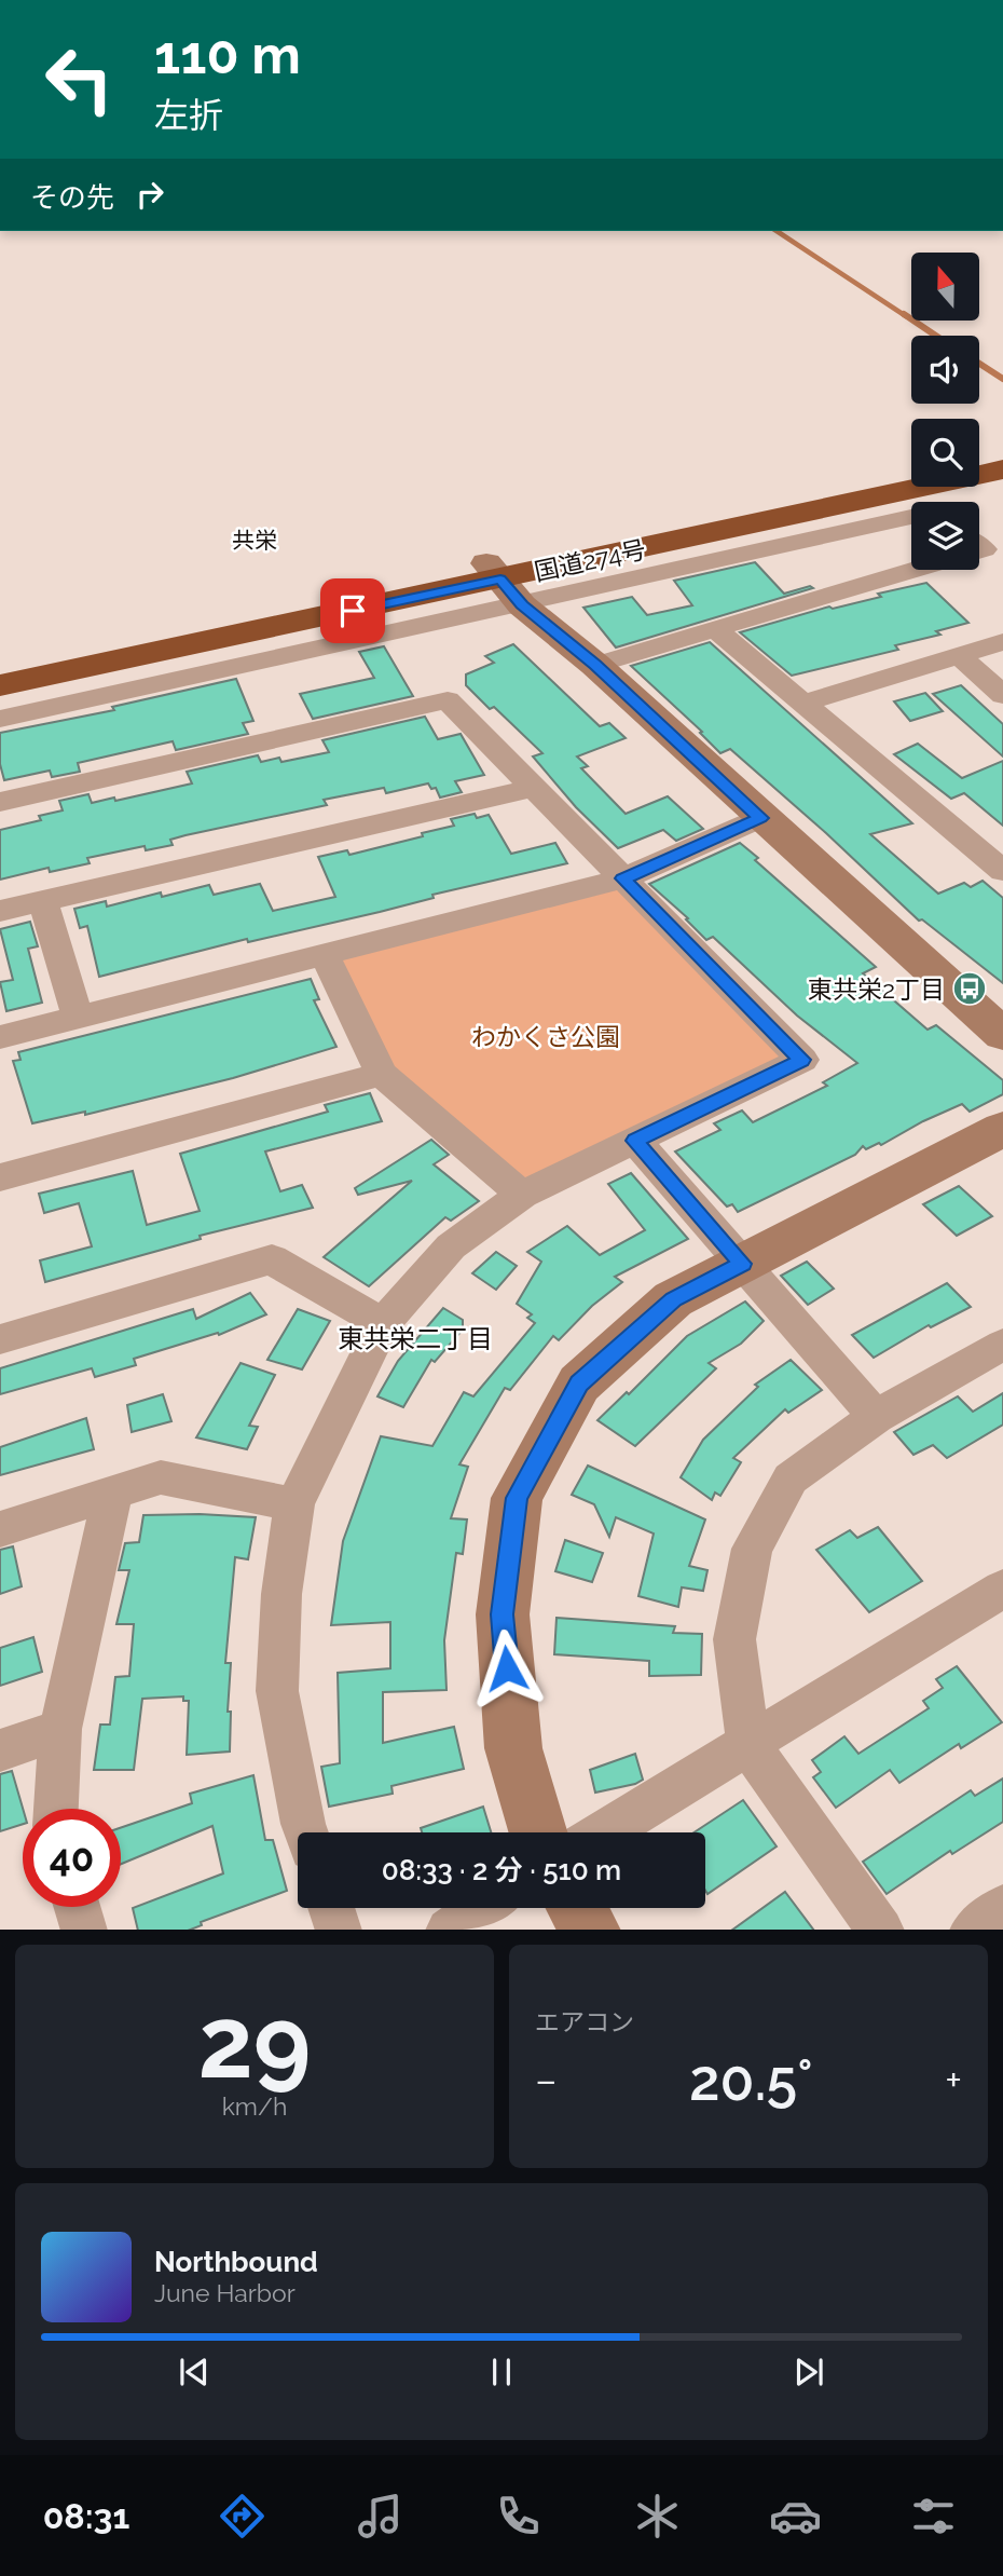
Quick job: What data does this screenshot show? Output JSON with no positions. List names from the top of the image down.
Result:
{
  "streets": {
    "highway": ["国道274号"]
  },
  "districts": ["共栄", "東共栄二丁目"],
  "parks": ["わかくさ公園"],
  "places": {
    "bus stop": ["東共栄2丁目"]
  },
  "north": "top",
  "page": {
    "turn": ["110 m", "左折"],
    "then": "その先",
    "limit": "40",
    "trip": "08:33 · 2 分 · 510 m",
    "tile": [
      ["29", "km/h"],
      "エアコン"
    ],
    "heat": ["−", "20.5°", "+"],
    "song": ["Northbound", "June Harbor"],
    "tabs": "08:31"
  }
}
